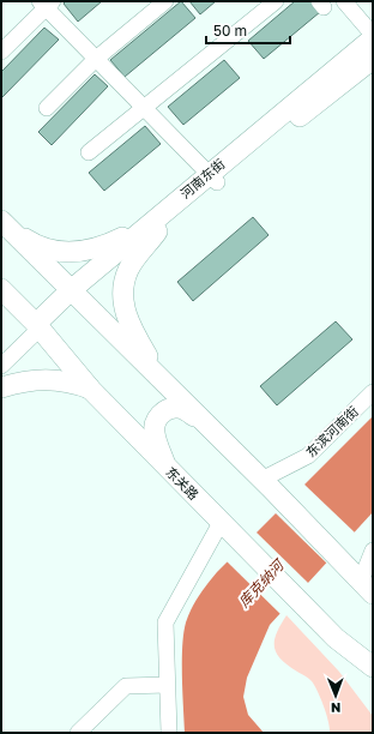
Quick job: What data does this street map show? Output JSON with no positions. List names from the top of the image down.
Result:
{
  "streets": {
    "main road": ["河南东街", "东关路"],
    "street": ["东滨河南街"]
  },
  "crossings": [
    ["河南东街", "东关路"]
  ],
  "water": ["库克纳河"],
  "scale_bar": "50 m",
  "north": "bottom"
}
